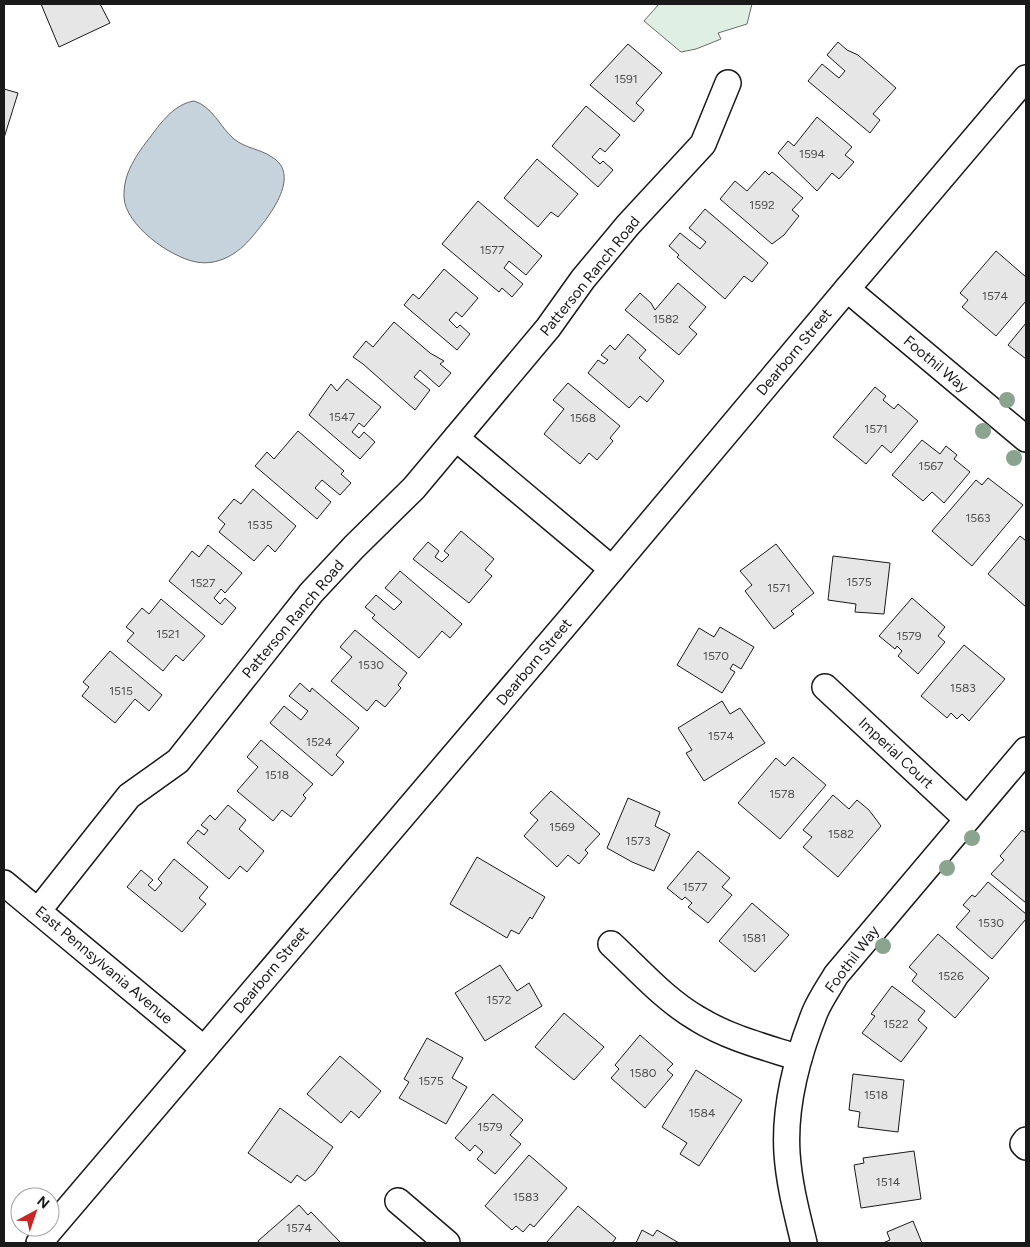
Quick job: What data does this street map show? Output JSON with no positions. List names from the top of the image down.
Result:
{
  "streets": {
    "street": [
      "Patterson Ranch Road",
      "Dearborn Street",
      "Foothil Way",
      "Imperial Court",
      "East Pennsylvania Avenue"
    ]
  },
  "crossings": [
    ["Patterson Ranch Road", "East Pennsylvania Avenue"],
    ["Dearborn Street", "Foothil Way"],
    ["Dearborn Street", "East Pennsylvania Avenue"],
    ["Foothil Way", "Imperial Court"]
  ],
  "house_numbers": [
    "1591",
    "1594",
    "1592",
    "1577",
    "1574",
    "1582",
    "1547",
    "1568",
    "1571",
    "1567",
    "1563",
    "1535",
    "1575",
    "1527",
    "1571",
    "1521",
    "1579",
    "1570",
    "1530",
    "1583",
    "1515",
    "1574",
    "1524",
    "1518",
    "1578",
    "1569",
    "1582",
    "1573",
    "1577",
    "1530",
    "1581",
    "1526",
    "1572",
    "1522",
    "1580",
    "1575",
    "1518",
    "1584",
    "1579",
    "1514",
    "1583",
    "1574"
  ],
  "north": "top right"
}
